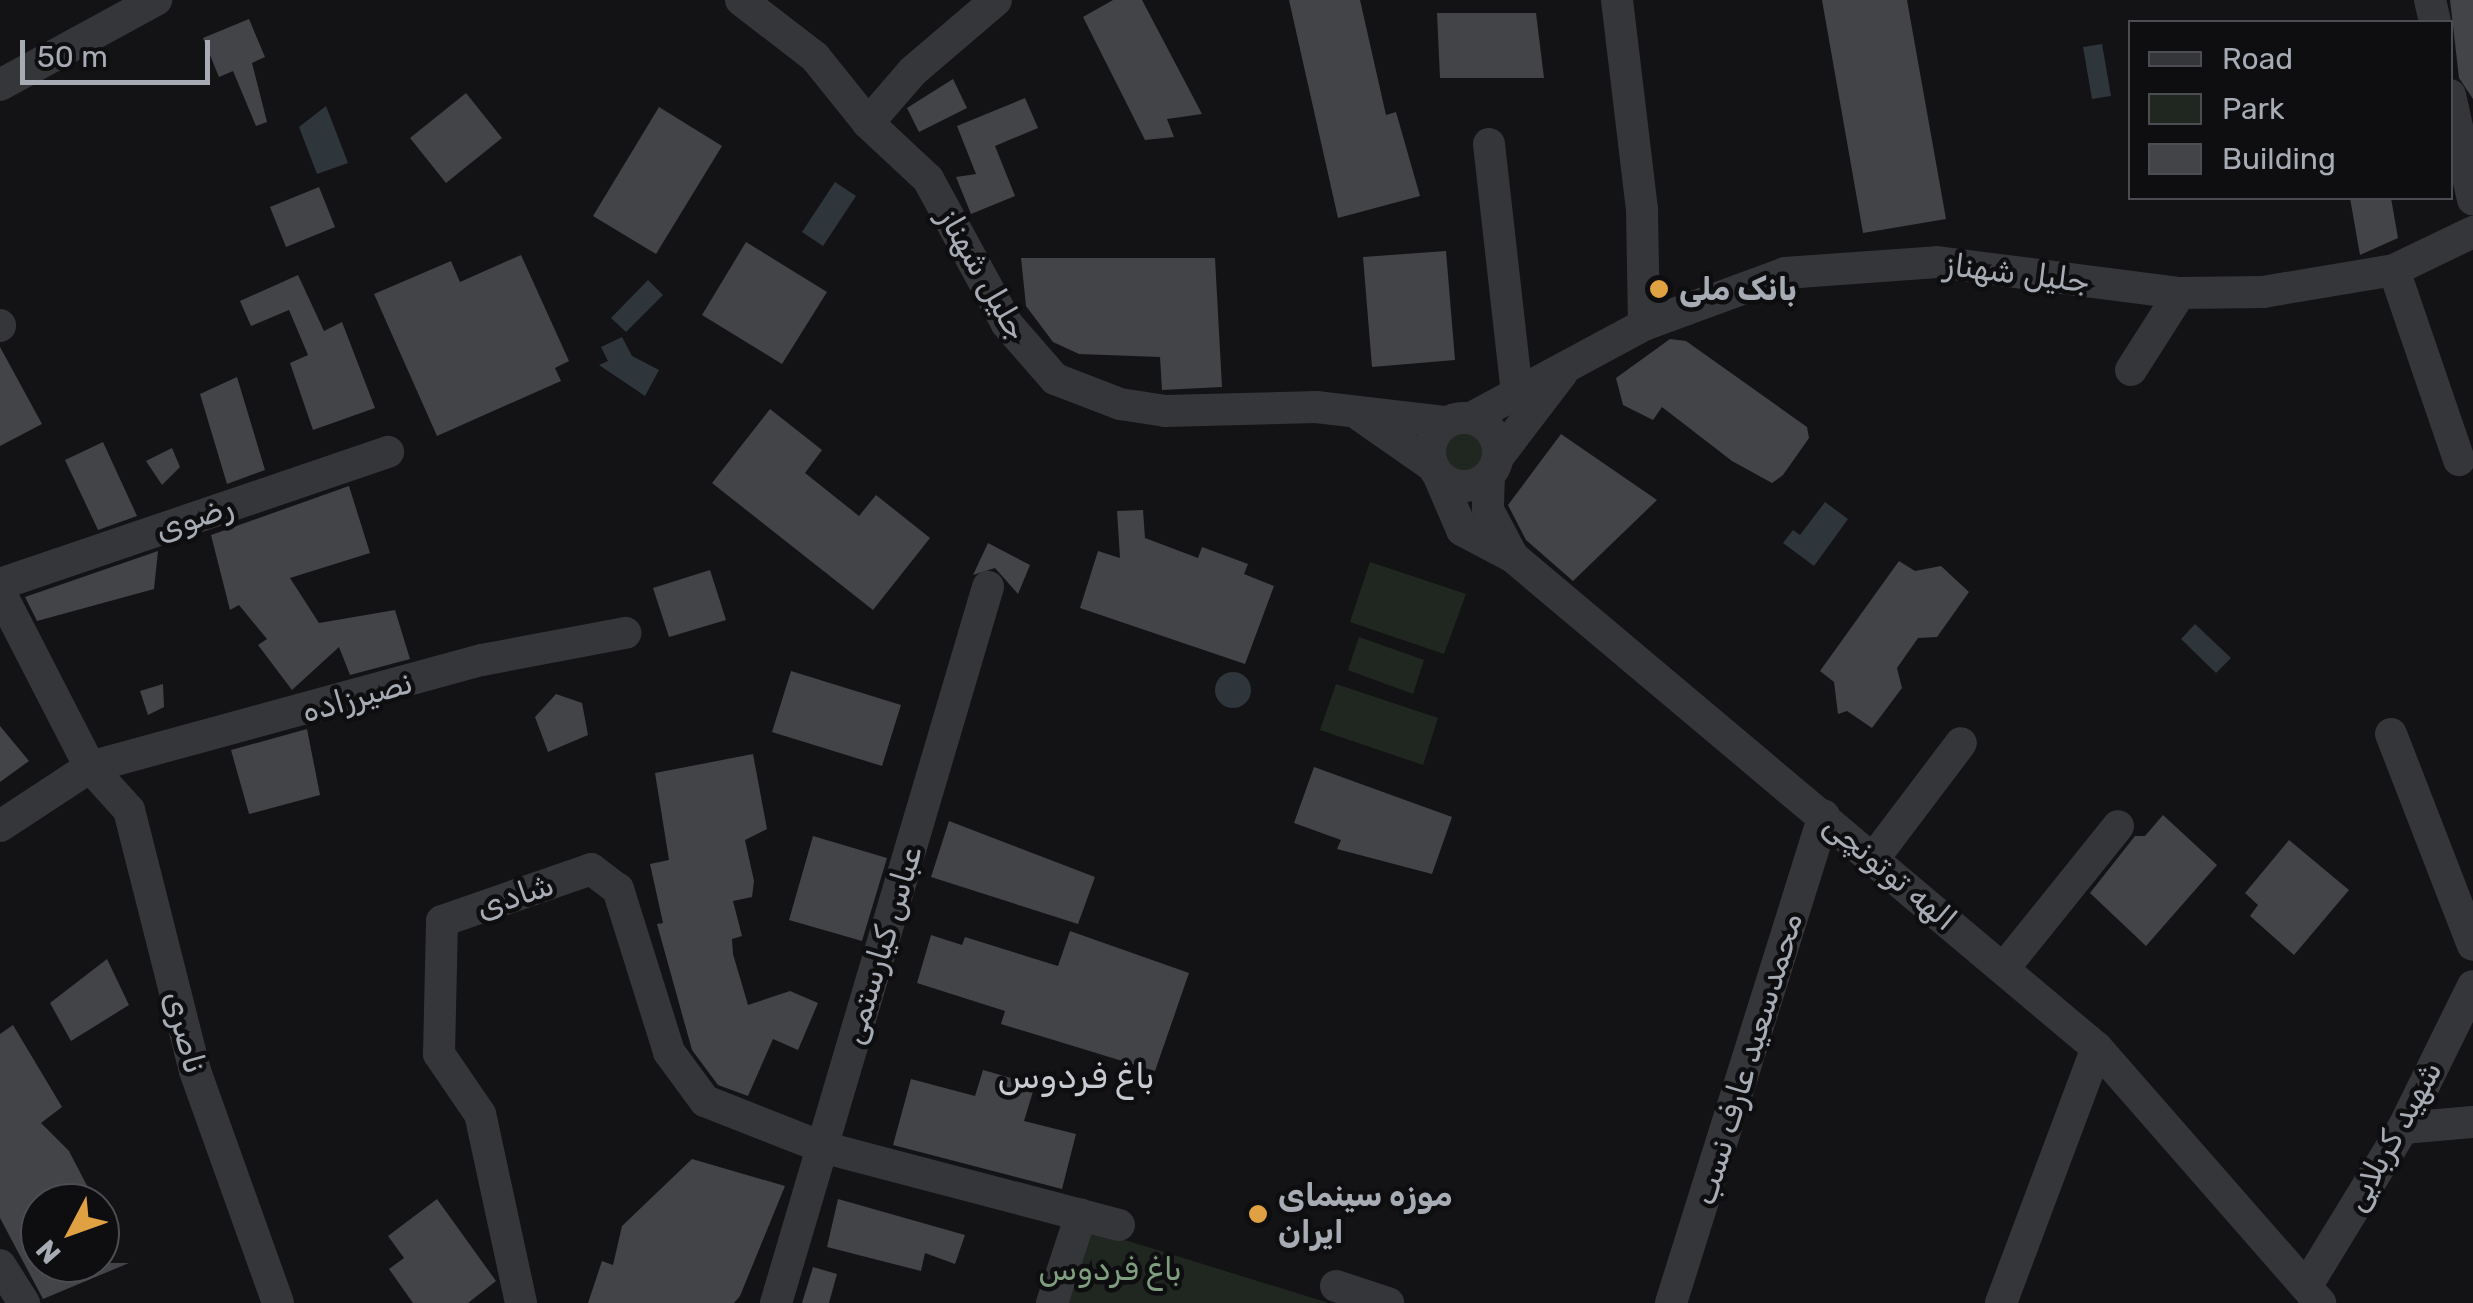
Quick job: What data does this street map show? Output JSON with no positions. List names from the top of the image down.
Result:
{
  "streets": {
    "street": [
      "جلیل شهناز",
      "رضوى",
      "نصیرزاده",
      "الهه توتونچی",
      "شادی",
      "عباس کیارستمی",
      "ناصری",
      "محمدسعید عارف نسب",
      "شهید کربلایی"
    ]
  },
  "crossings": [
    ["جلیل شهناز", "الهه توتونچی"],
    ["نصیرزاده", "ناصری"],
    ["الهه توتونچی", "محمدسعید عارف نسب"],
    ["الهه توتونچی", "شهید کربلایی"],
    ["شادی", "عباس کیارستمی"]
  ],
  "districts": ["باغ فردوس"],
  "parks": ["باغ فردوس"],
  "places": ["بانک ملی", "موزه سینمای ایران"],
  "legend": ["Road", "Park", "Building"],
  "scale_bar": "50 m",
  "north": "bottom left"
}
